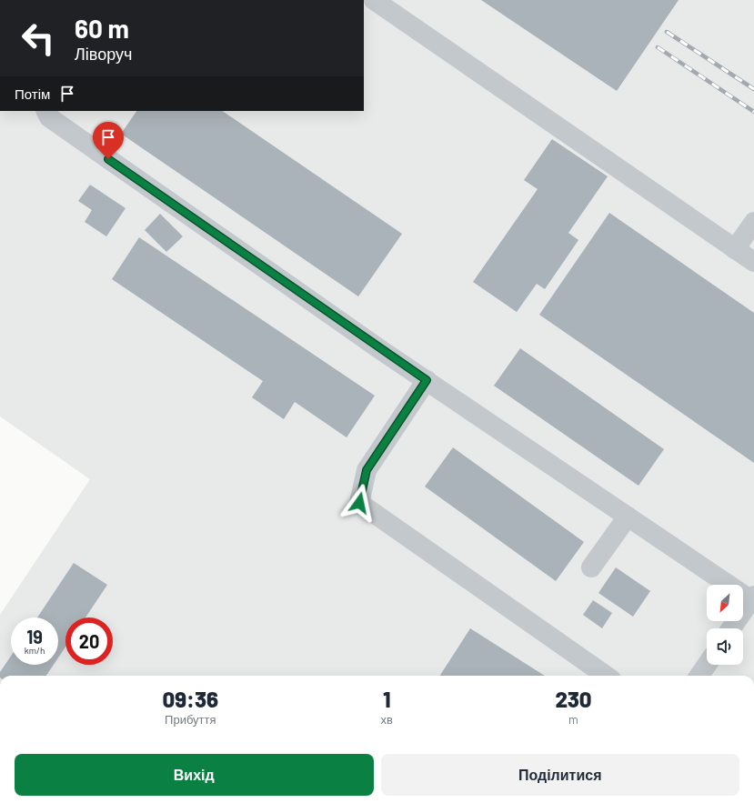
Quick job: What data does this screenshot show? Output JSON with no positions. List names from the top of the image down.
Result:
{
  "north": "bottom left",
  "page": {
    "turn": ["60 m", "Ліворуч"],
    "then": "Потім",
    "speed": "19 km/h",
    "limit": "20",
    "eta": [
      "09:36",
      "Прибуття",
      "1",
      "хв",
      "230",
      "m"
    ],
    "buttons": ["Вихід", "Поділитися"]
  }
}
